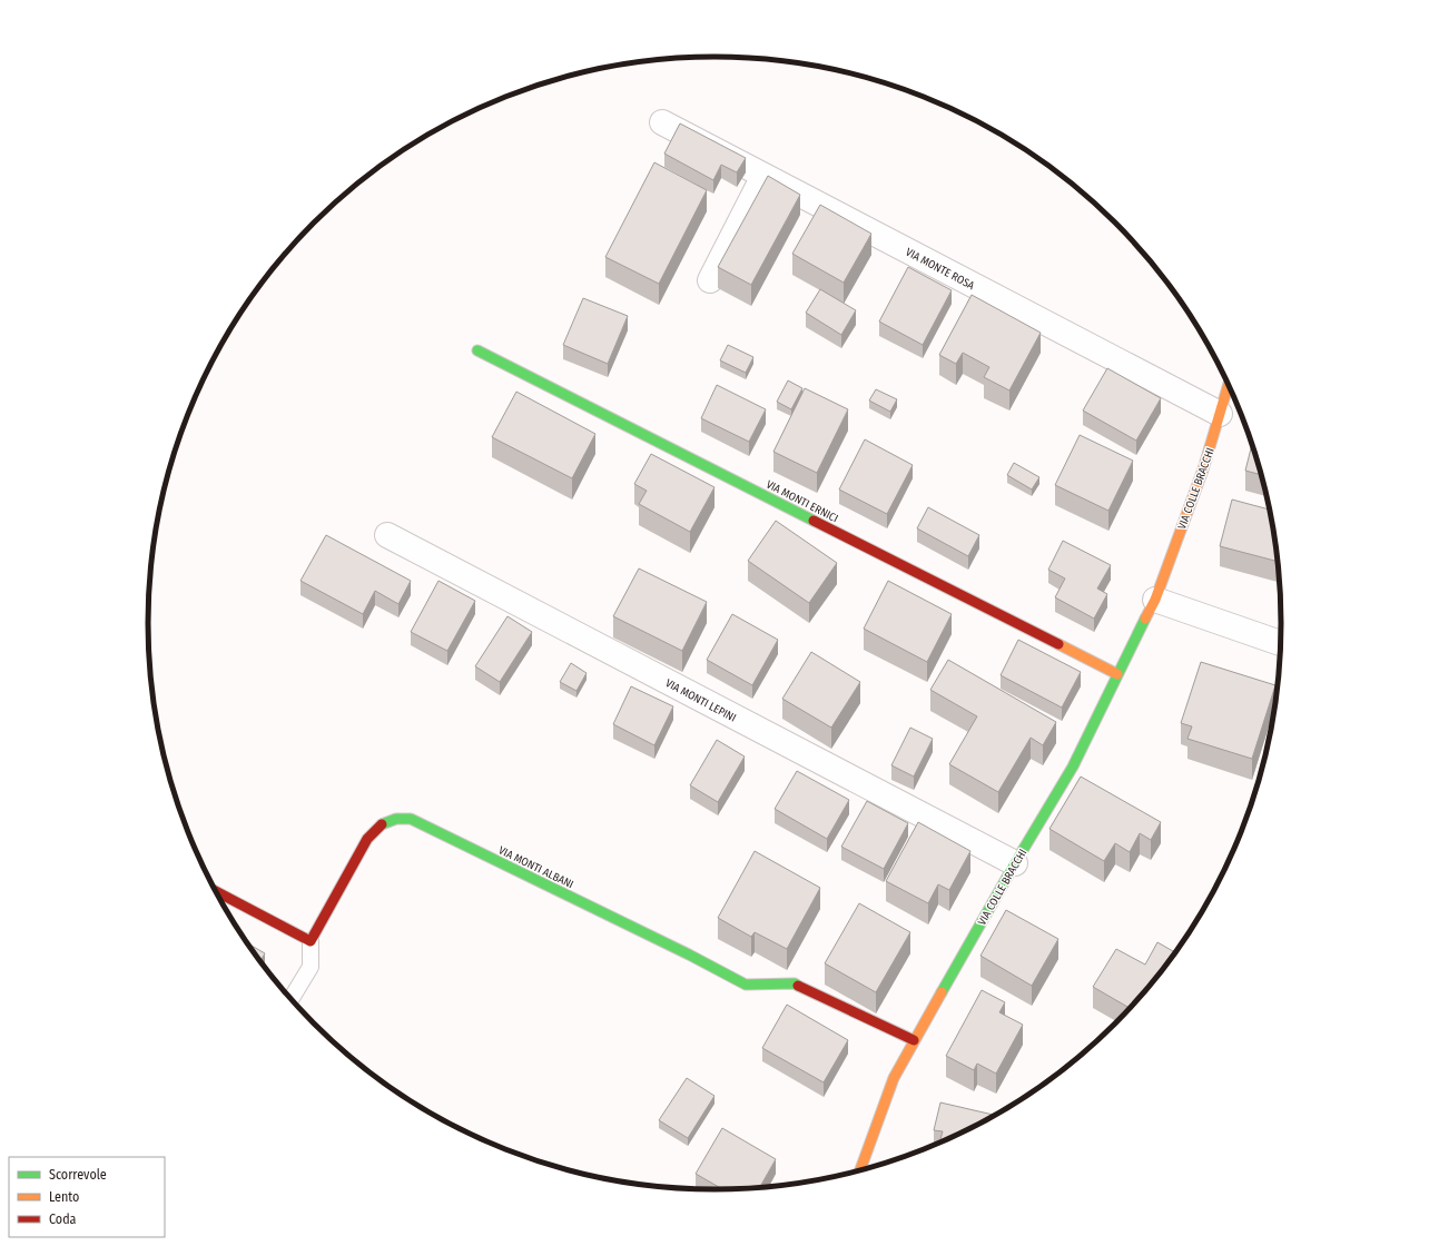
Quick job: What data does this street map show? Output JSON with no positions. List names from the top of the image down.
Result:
{
  "streets": {
    "street": [
      "VIA MONTE ROSA",
      "VIA COLLE BRACCHI",
      "VIA MONTI ERNICI",
      "VIA MONTI LEPINI",
      "VIA MONTI ALBANI"
    ]
  },
  "crossings": [
    ["VIA MONTE ROSA", "VIA COLLE BRACCHI"],
    ["VIA COLLE BRACCHI", "VIA MONTI ERNICI"],
    ["VIA COLLE BRACCHI", "VIA MONTI LEPINI"],
    ["VIA COLLE BRACCHI", "VIA MONTI ALBANI"]
  ],
  "legend": ["Scorrevole", "Lento", "Coda"]
}
